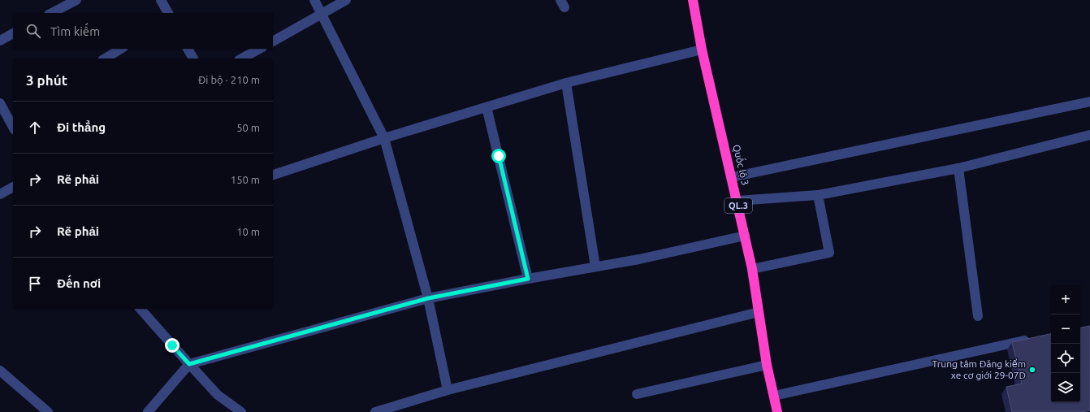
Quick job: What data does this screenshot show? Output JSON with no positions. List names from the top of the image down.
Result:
{
  "streets": {
    "highway": ["Quốc lộ 3", "QL.3"]
  },
  "places": ["Trung tâm Đăng kiểm xe cơ giới 29-07D"],
  "page": {
    "search": "Tìm kiếm",
    "heading": ["3 phút", "Đi bộ · 210 m"],
    "list": [
      ["Đi thẳng", "50 m"],
      ["Rẽ phải", "150 m"],
      ["Rẽ phải", "10 m"],
      "Đến nơi"
    ],
    "map_buttons": ["+", "−"]
  }
}
